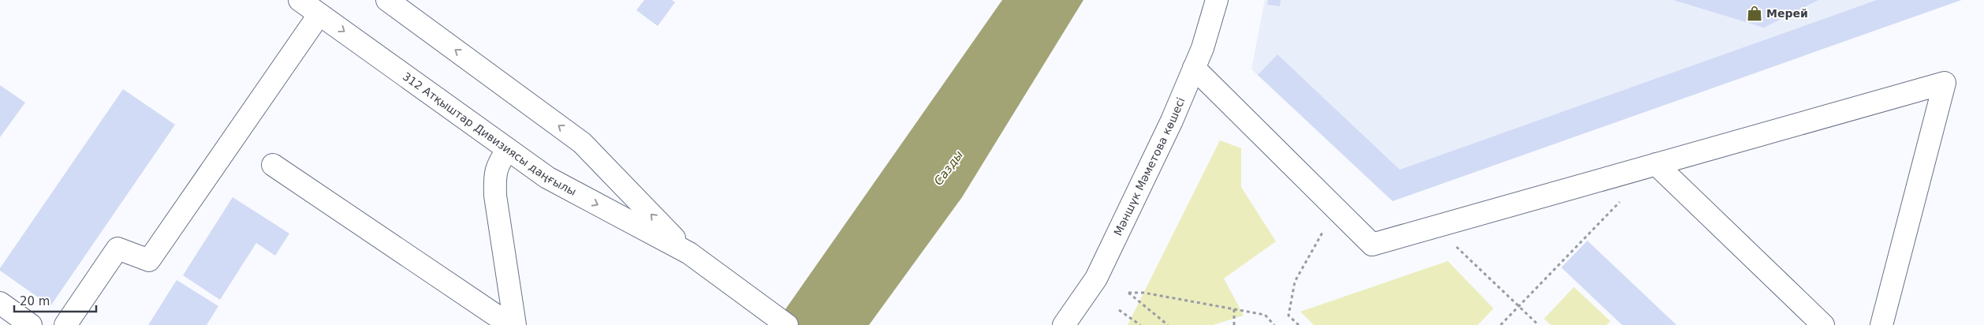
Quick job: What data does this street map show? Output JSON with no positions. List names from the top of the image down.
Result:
{
  "streets": {
    "main road": ["312 Атқыштар Дивизиясы даңғылы", "Мәншүк Мәметова көшесі"]
  },
  "water": ["Сазды"],
  "places": {
    "shop": ["Мерей"]
  },
  "scale_bar": "20 m"
}
